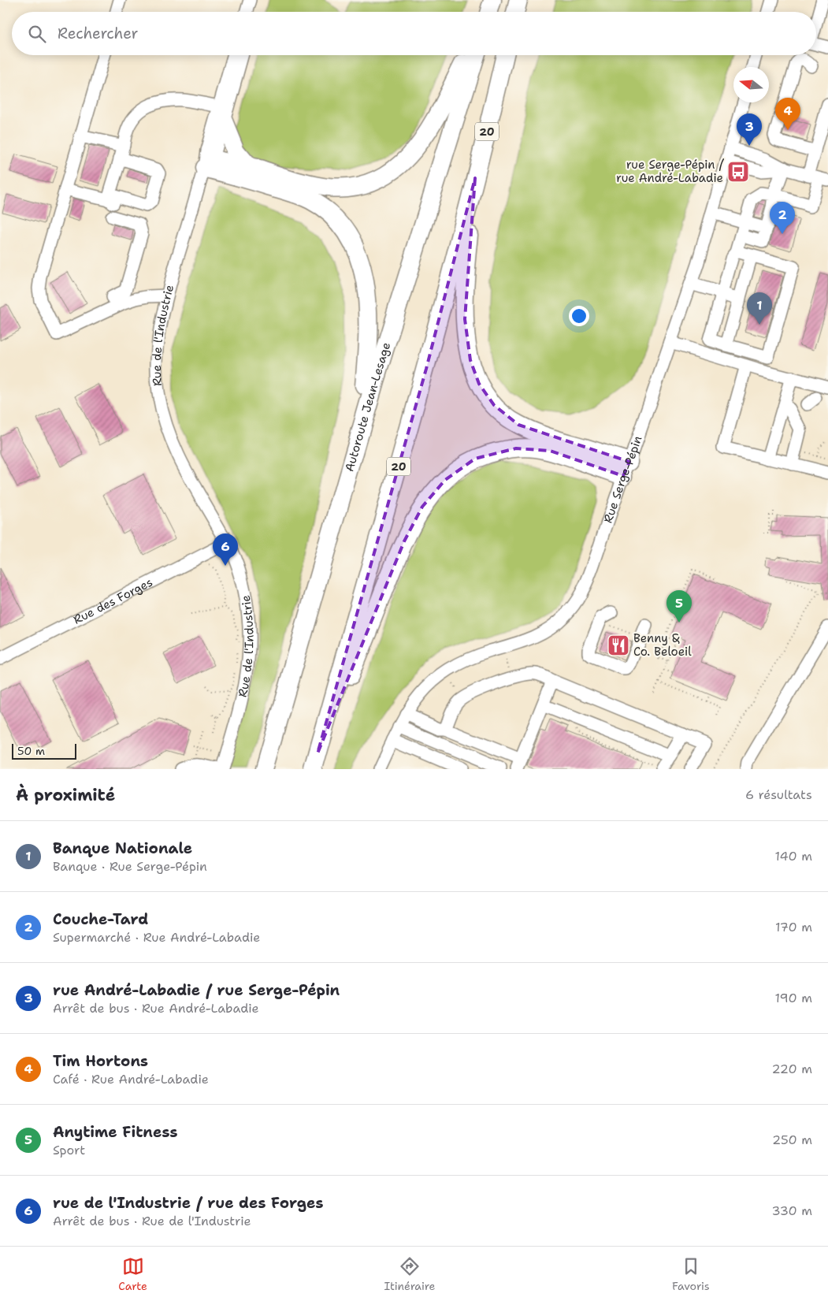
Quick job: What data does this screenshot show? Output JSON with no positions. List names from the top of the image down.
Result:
{
  "streets": {
    "highway": ["20", "Autoroute Jean-Lesage"],
    "street": ["Rue de l'Industrie", "Rue Serge-Pépin", "Rue des Forges"]
  },
  "crossings": [
    ["Rue de l'Industrie", "Rue des Forges"]
  ],
  "places": {
    "bus stop": ["rue Serge-Pépin / rue André-Labadie"],
    "restaurant": ["Benny & Co. Beloeil"]
  },
  "scale_bar": "50 m",
  "north": "left",
  "page": {
    "search": "Rechercher",
    "pins": [
      "4",
      "3",
      "2",
      "1",
      "6",
      "5"
    ],
    "scale": "50 m",
    "heading": ["À proximité", "6 résultats"],
    "list": [
      {
        "mark": "1",
        "name": "Banque Nationale",
        "note": "Banque · Rue Serge-Pépin",
        "value": "140 m"
      },
      {
        "mark": "2",
        "name": "Couche-Tard",
        "note": "Supermarché · Rue André-Labadie",
        "value": "170 m"
      },
      {
        "mark": "3",
        "name": "rue André-Labadie / rue Serge-Pépin",
        "note": "Arrêt de bus · Rue André-Labadie",
        "value": "190 m"
      },
      {
        "mark": "4",
        "name": "Tim Hortons",
        "note": "Café · Rue André-Labadie",
        "value": "220 m"
      },
      {
        "mark": "5",
        "name": "Anytime Fitness",
        "note": "Sport",
        "value": "250 m"
      },
      {
        "mark": "6",
        "name": "rue de l'Industrie / rue des Forges",
        "note": "Arrêt de bus · Rue de l'Industrie",
        "value": "330 m"
      }
    ],
    "nav": ["Carte", "Itinéraire", "Favoris"]
  }
}
